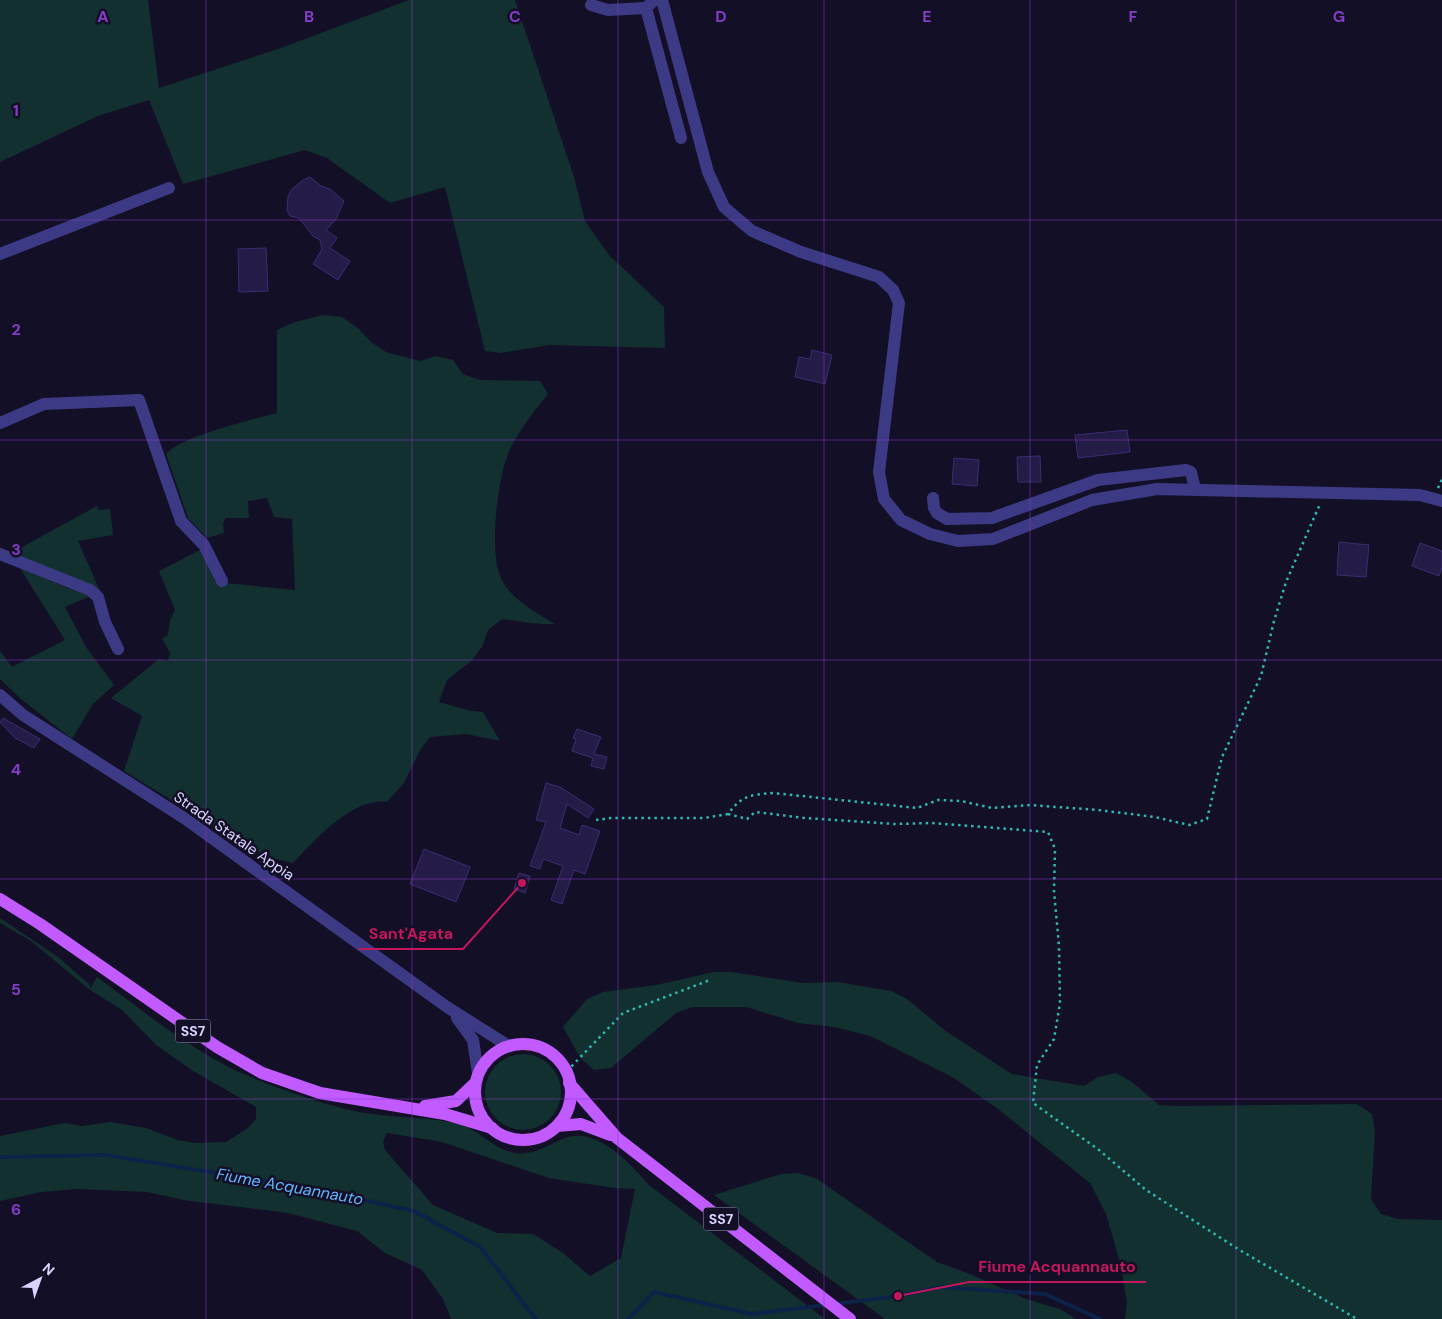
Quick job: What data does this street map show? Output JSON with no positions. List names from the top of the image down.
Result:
{
  "streets": {
    "main road": ["Strada Statale Appia", "SS7"]
  },
  "crossings": [
    ["Strada Statale Appia", "SS7"]
  ],
  "water": ["Fiume Acquannauto"],
  "places": ["Sant'Agata", "Fiume Acquannauto"],
  "north": "top right",
  "grid": {
    "columns": [
      "A",
      "B",
      "C",
      "D",
      "E",
      "F",
      "G"
    ],
    "rows": [
      "1",
      "2",
      "3",
      "4",
      "5",
      "6"
    ]
  }
}
